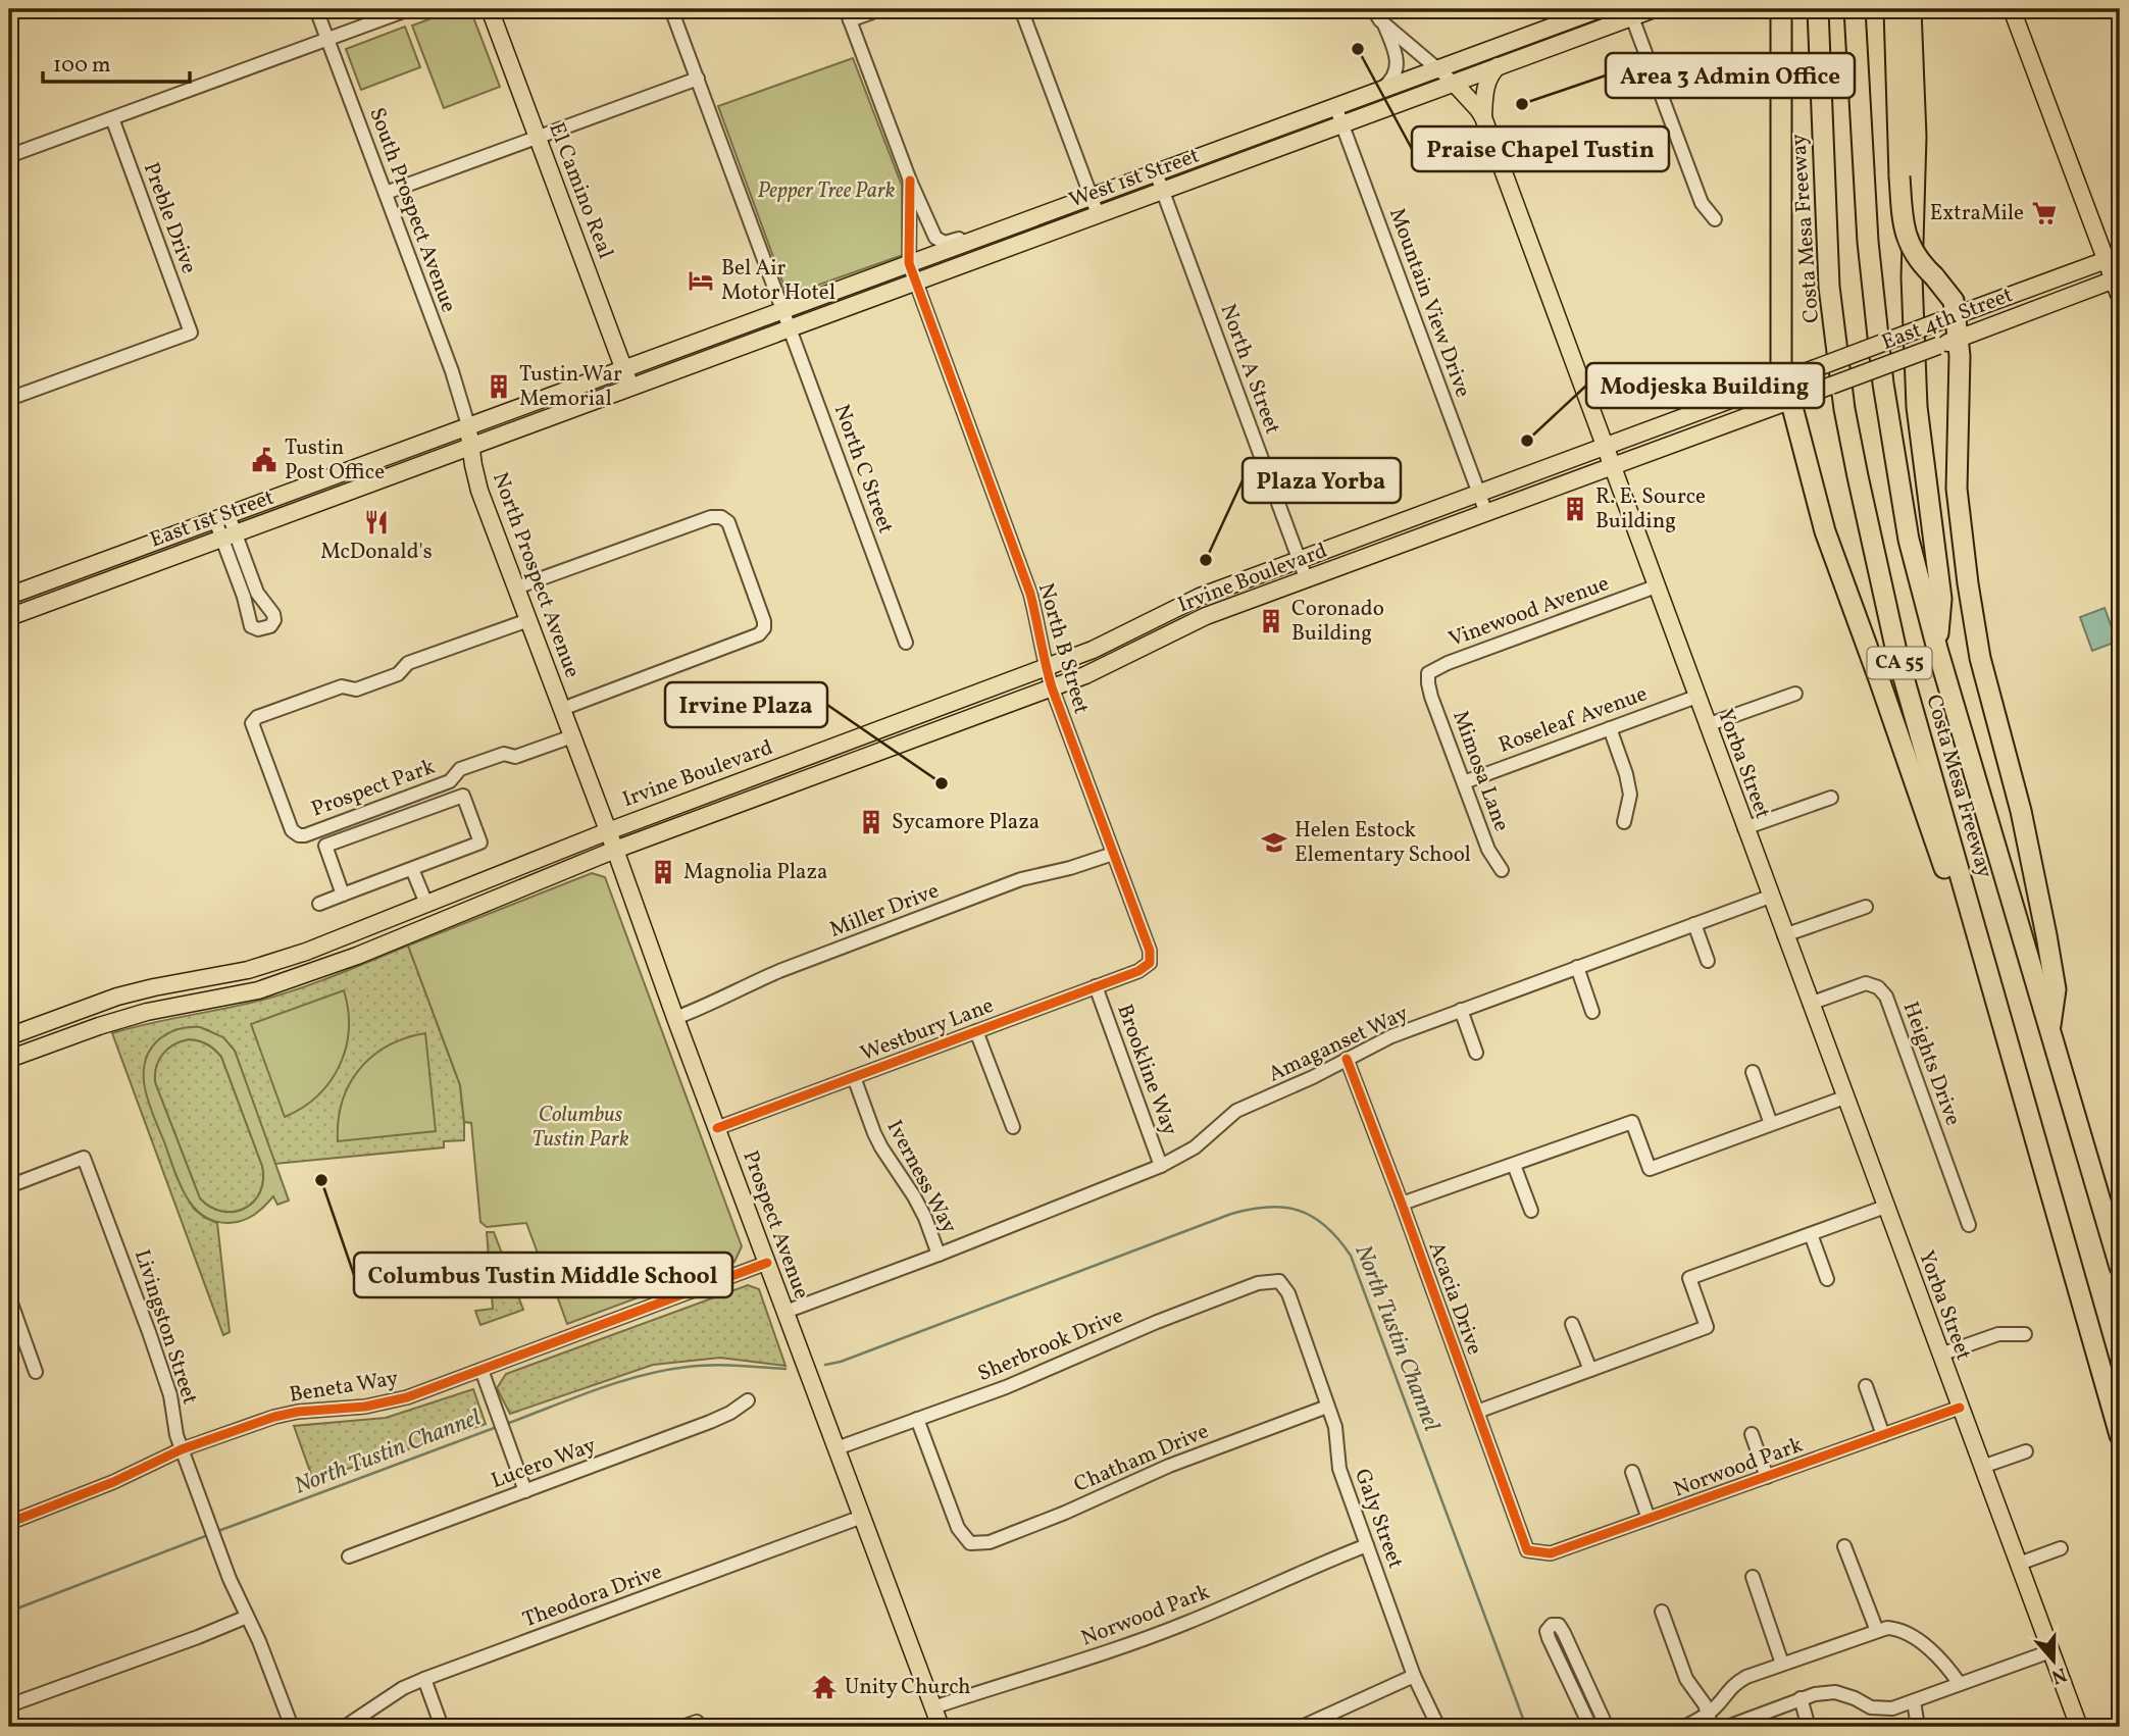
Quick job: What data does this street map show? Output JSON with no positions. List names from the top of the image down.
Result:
{
  "streets": {
    "highway": ["Costa Mesa Freeway", "CA 55"],
    "main road": [
      "West 1st Street",
      "El Camino Real",
      "East 4th Street",
      "East 1st Street",
      "North Prospect Avenue",
      "Irvine Boulevard",
      "Yorba Street",
      "Prospect Avenue"
    ],
    "street": [
      "South Prospect Avenue",
      "Preble Drive",
      "Mountain View Drive",
      "North A Street",
      "North C Street",
      "Vinewood Avenue",
      "North B Street",
      "Roseleaf Avenue",
      "Mimosa Lane",
      "Prospect Park",
      "Miller Drive",
      "Westbury Lane",
      "Amaganset Way",
      "Heights Drive",
      "Brookline Way",
      "Iverness Way",
      "Acacia Drive",
      "Livingston Street",
      "Sherbrook Drive",
      "Beneta Way",
      "Chatham Drive",
      "Lucero Way",
      "Norwood Park",
      "Galy Street",
      "Theodora Drive"
    ]
  },
  "crossings": [
    ["West 1st Street", "El Camino Real"],
    ["West 1st Street", "Mountain View Drive"],
    ["West 1st Street", "North A Street"],
    ["West 1st Street", "North C Street"],
    ["West 1st Street", "East 1st Street"],
    ["West 1st Street", "North B Street"],
    ["West 1st Street", "Yorba Street"],
    ["El Camino Real", "East 1st Street"],
    ["South Prospect Avenue", "East 1st Street"],
    ["South Prospect Avenue", "North Prospect Avenue"],
    ["Mountain View Drive", "Irvine Boulevard"],
    ["East 4th Street", "Irvine Boulevard"],
    ["North A Street", "Irvine Boulevard"],
    ["East 1st Street", "North Prospect Avenue"],
    ["North Prospect Avenue", "Prospect Park"],
    ["North Prospect Avenue", "Prospect Avenue"],
    ["Irvine Boulevard", "North B Street"],
    ["Irvine Boulevard", "Yorba Street"],
    ["Irvine Boulevard", "Prospect Avenue"],
    ["Vinewood Avenue", "Yorba Street"],
    ["Vinewood Avenue", "Mimosa Lane"],
    ["North B Street", "Miller Drive"],
    ["North B Street", "Westbury Lane"],
    ["Roseleaf Avenue", "Yorba Street"],
    ["Roseleaf Avenue", "Mimosa Lane"],
    ["Yorba Street", "Amaganset Way"],
    ["Yorba Street", "Heights Drive"],
    ["Yorba Street", "Norwood Park"],
    ["Prospect Park", "Prospect Avenue"],
    ["Miller Drive", "Prospect Avenue"],
    ["Westbury Lane", "Brookline Way"],
    ["Westbury Lane", "Iverness Way"],
    ["Westbury Lane", "Prospect Avenue"],
    ["Amaganset Way", "Brookline Way"],
    ["Amaganset Way", "Iverness Way"],
    ["Amaganset Way", "Prospect Avenue"],
    ["Amaganset Way", "Acacia Drive"],
    ["Prospect Avenue", "Sherbrook Drive"],
    ["Prospect Avenue", "Beneta Way"],
    ["Prospect Avenue", "Norwood Park"],
    ["Prospect Avenue", "Theodora Drive"],
    ["Acacia Drive", "Norwood Park"],
    ["Livingston Street", "Beneta Way"],
    ["Sherbrook Drive", "Chatham Drive"],
    ["Sherbrook Drive", "Galy Street"],
    ["Chatham Drive", "Galy Street"],
    ["Norwood Park", "Galy Street"]
  ],
  "water": ["North Tustin Channel"],
  "parks": ["Pepper Tree Park", "Columbus Tustin Park"],
  "places": {
    "other": [
      "Praise Chapel Tustin",
      "Area 3 Admin Office",
      "Modjeska Building",
      "Plaza Yorba",
      "Irvine Plaza",
      "Columbus Tustin Middle School"
    ],
    "supermarket": ["ExtraMile"],
    "hotel": ["Bel Air Motor Hotel"],
    "building": [
      "Tustin War Memorial",
      "R. E. Source Building",
      "Coronado Building",
      "Sycamore Plaza",
      "Magnolia Plaza"
    ],
    "public building": ["Tustin Post Office"],
    "restaurant": ["McDonald's"],
    "school or university": ["Helen Estock Elementary School"],
    "temple": ["Unity Church"]
  },
  "scale_bar": "100 m",
  "north": "bottom"
}
